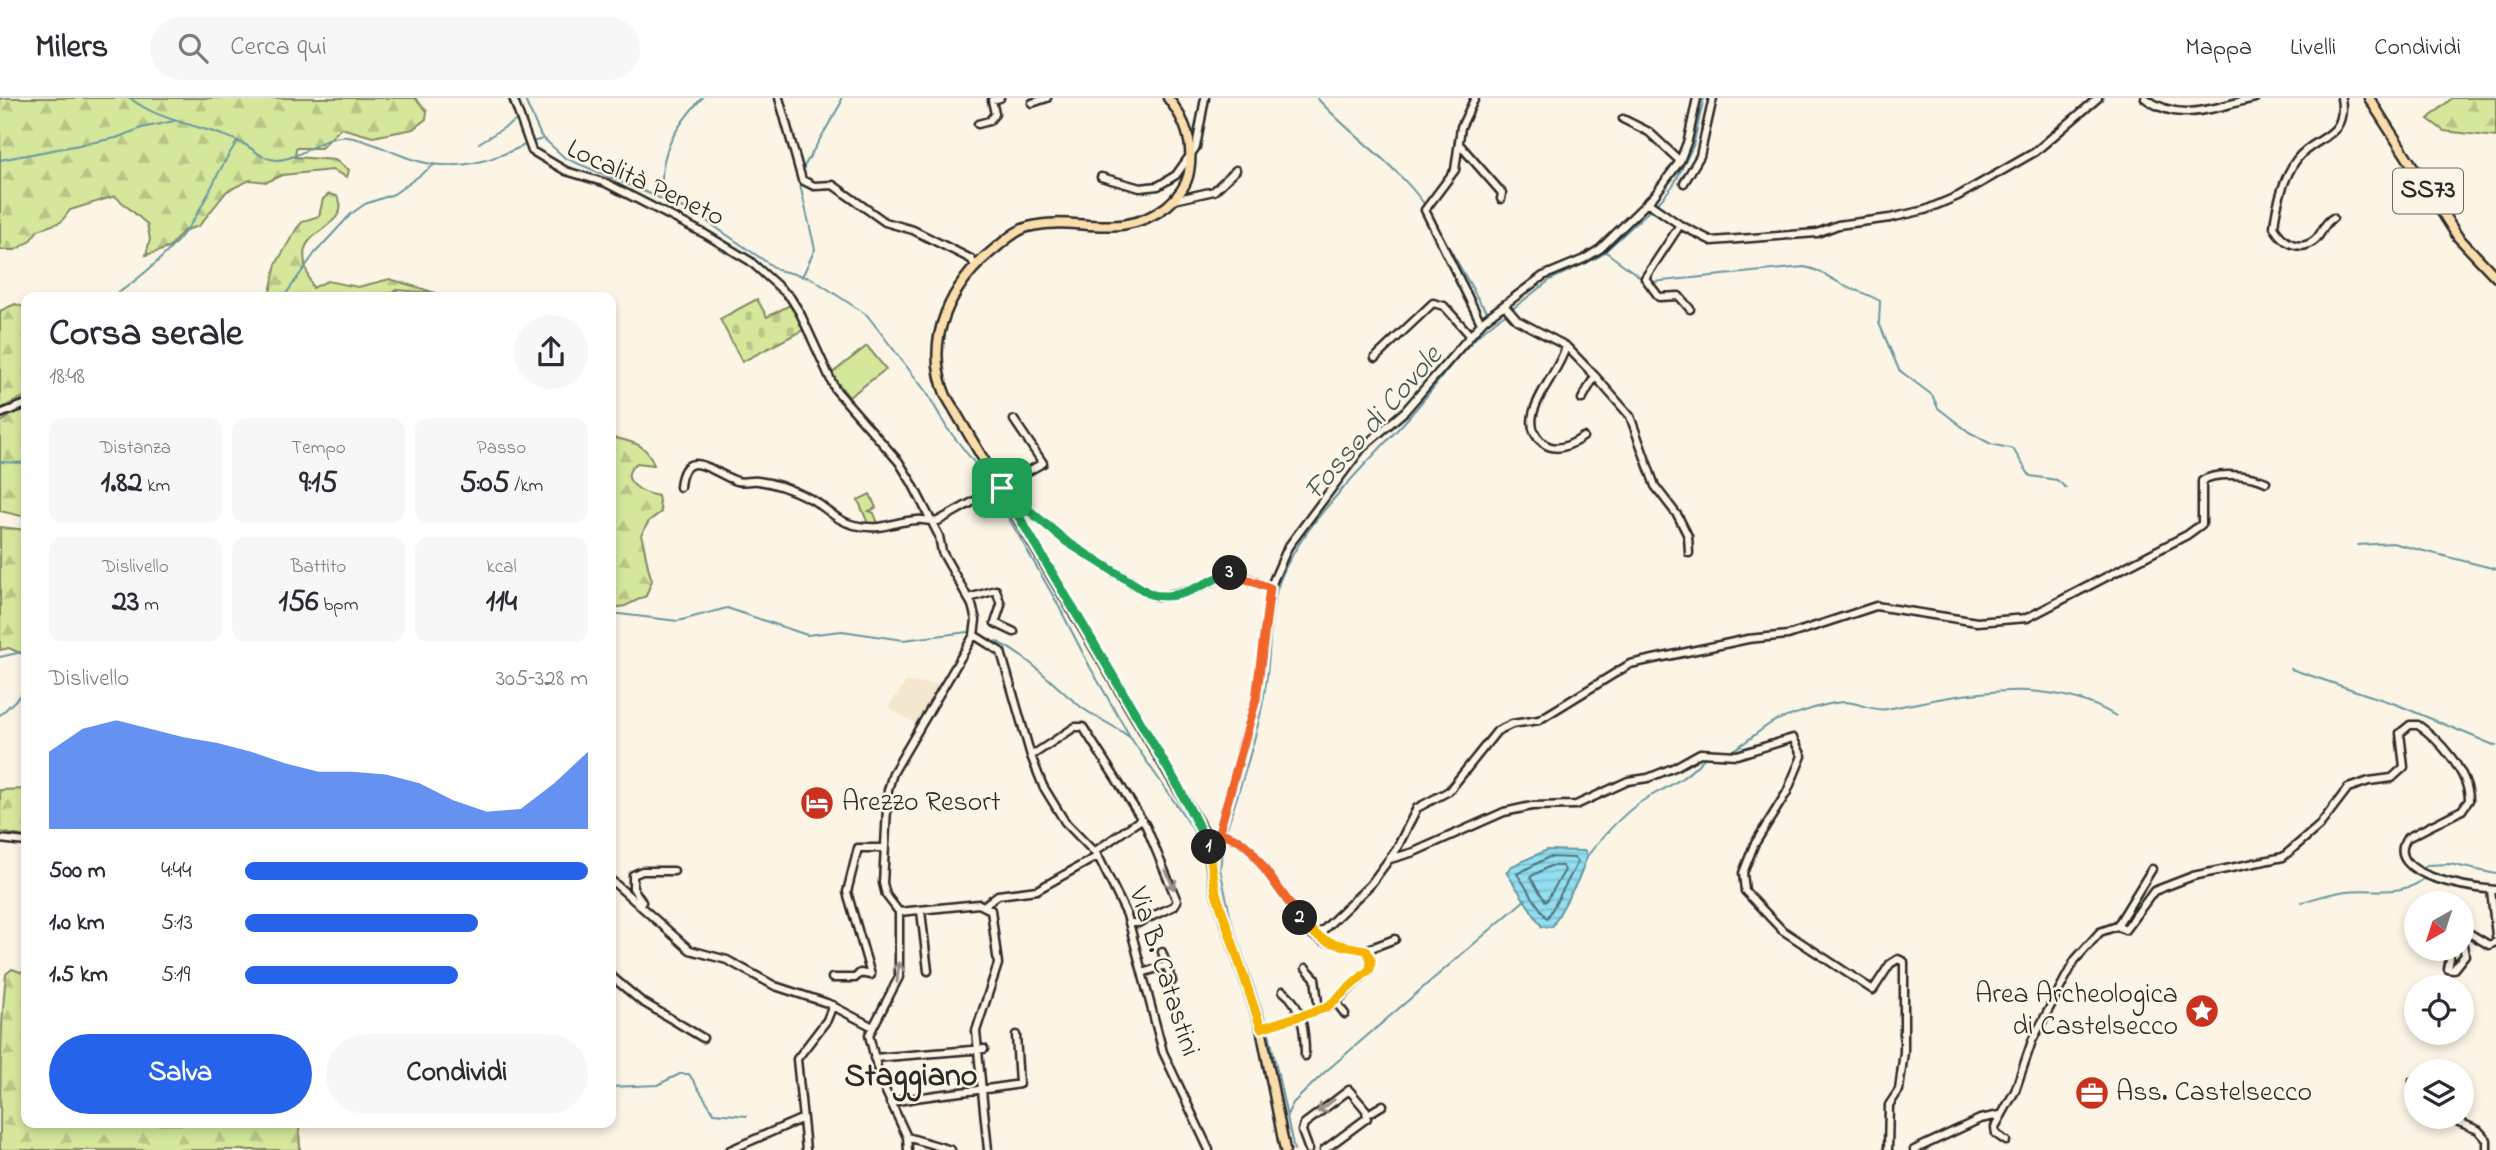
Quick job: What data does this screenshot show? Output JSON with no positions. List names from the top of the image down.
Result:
{
  "streets": {
    "main road": ["SS73"],
    "street": ["Località Peneto", "Via B. Catastini"]
  },
  "districts": ["Staggiano"],
  "water": ["Fosso di Covole"],
  "places": {
    "hotel": ["Arezzo Resort"],
    "place": ["Area Archeologica di Castelsecco"],
    "office": ["Ass. Castelsecco"]
  },
  "north": "bottom left",
  "page": {
    "header": "Milers",
    "search": "Cerca qui",
    "nav": ["Mappa", "Livelli", "Condividi"],
    "heading": ["Corsa serale", "18:48"],
    "stats": [
      ["Distanza", "1.82 km"],
      ["Tempo", "9:15"],
      ["Passo", "5:05 /km"],
      ["Dislivello", "23 m"],
      ["Battito", "156 bpm"],
      ["kcal", "114"]
    ],
    "pins": ["3", "1", "2"],
    "chart": ["Dislivello", "305–328 m"],
    "list": [
      {
        "name": "500 m",
        "note": "4:44"
      },
      {
        "name": "1.0 km",
        "note": "5:13"
      },
      {
        "name": "1.5 km",
        "note": "5:19"
      }
    ],
    "buttons": ["Salva", "Condividi"]
  }
}
